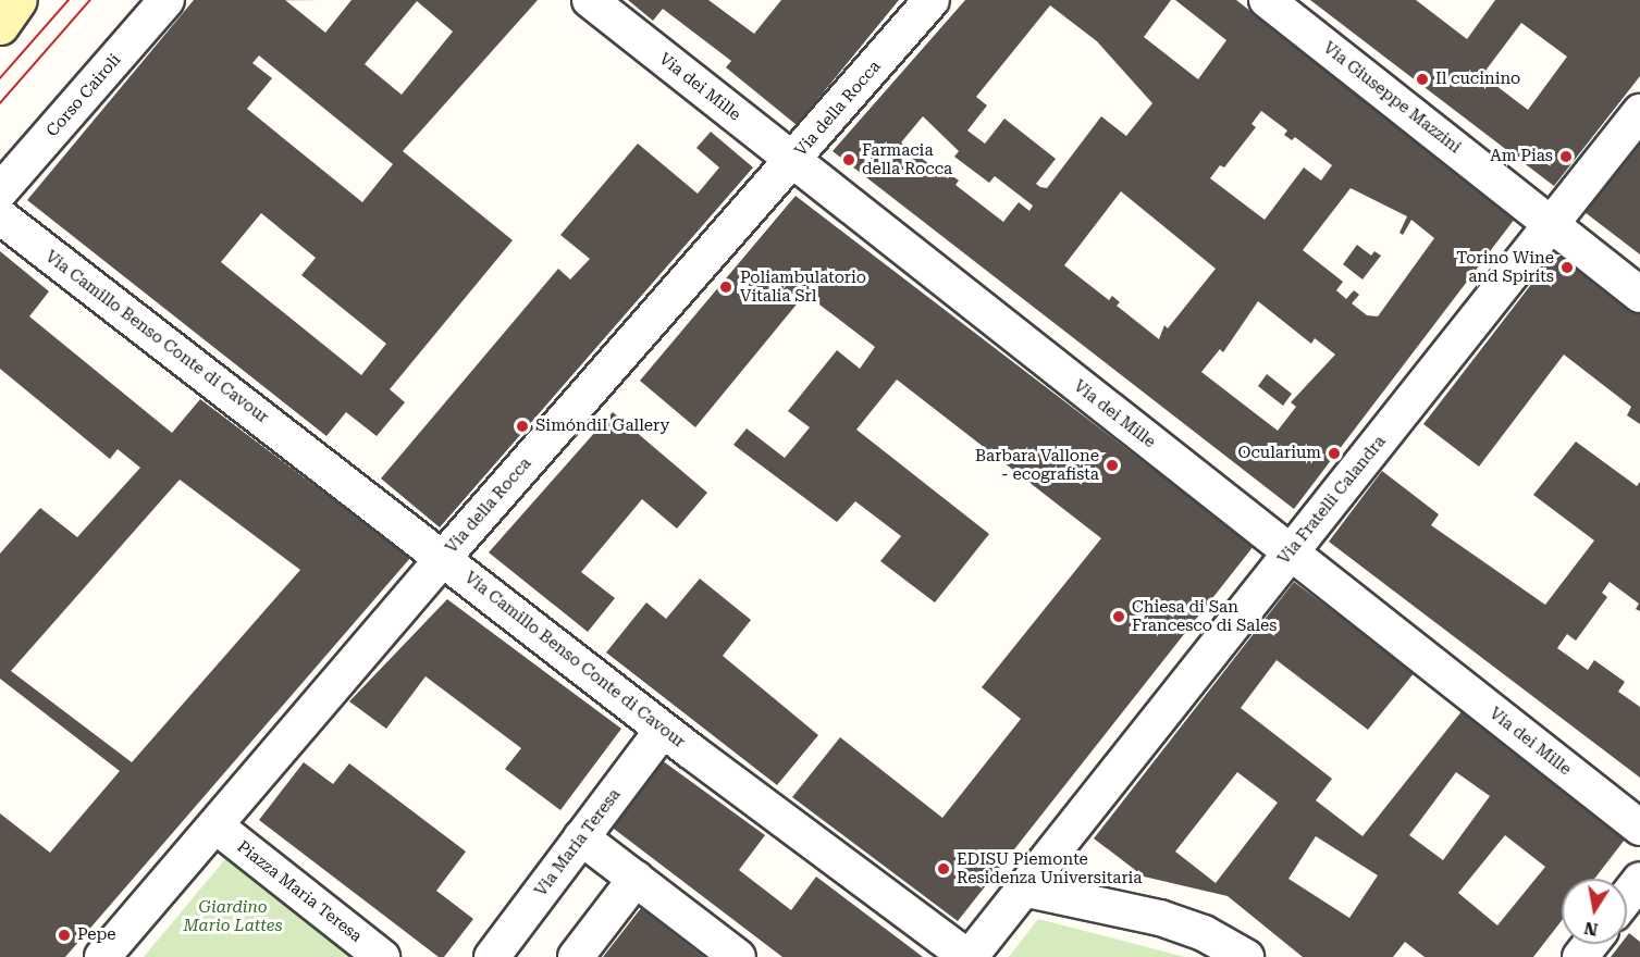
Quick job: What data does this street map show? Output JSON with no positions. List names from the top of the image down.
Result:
{
  "streets": {
    "street": [
      "Via dei Mille",
      "Corso Cairoli",
      "Via Giuseppe Mazzini",
      "Via della Rocca",
      "Via Camillo Benso Conte di Cavour",
      "Via Fratelli Calandra",
      "Via Maria Teresa",
      "Piazza Maria Teresa"
    ]
  },
  "crossings": [
    ["Via dei Mille", "Via della Rocca"],
    ["Via dei Mille", "Via Fratelli Calandra"],
    ["Via Giuseppe Mazzini", "Via Fratelli Calandra"],
    ["Via della Rocca", "Via Camillo Benso Conte di Cavour"],
    ["Via della Rocca", "Piazza Maria Teresa"],
    ["Via Camillo Benso Conte di Cavour", "Via Fratelli Calandra"],
    ["Via Camillo Benso Conte di Cavour", "Via Maria Teresa"]
  ],
  "parks": ["Giardino Mario Lattes"],
  "places": [
    "Il cucinino",
    "Am Pias",
    "Farmacia della Rocca",
    "Torino Wine and Spirits",
    "Poliambulatorio Vitalia Srl",
    "SimóndiI Gallery",
    "Ocularium",
    "Barbara Vallone - ecografista",
    "Chiesa di San Francesco di Sales",
    "EDISU Piemonte Residenza Universitaria",
    "Pepe"
  ],
  "north": "bottom"
}
